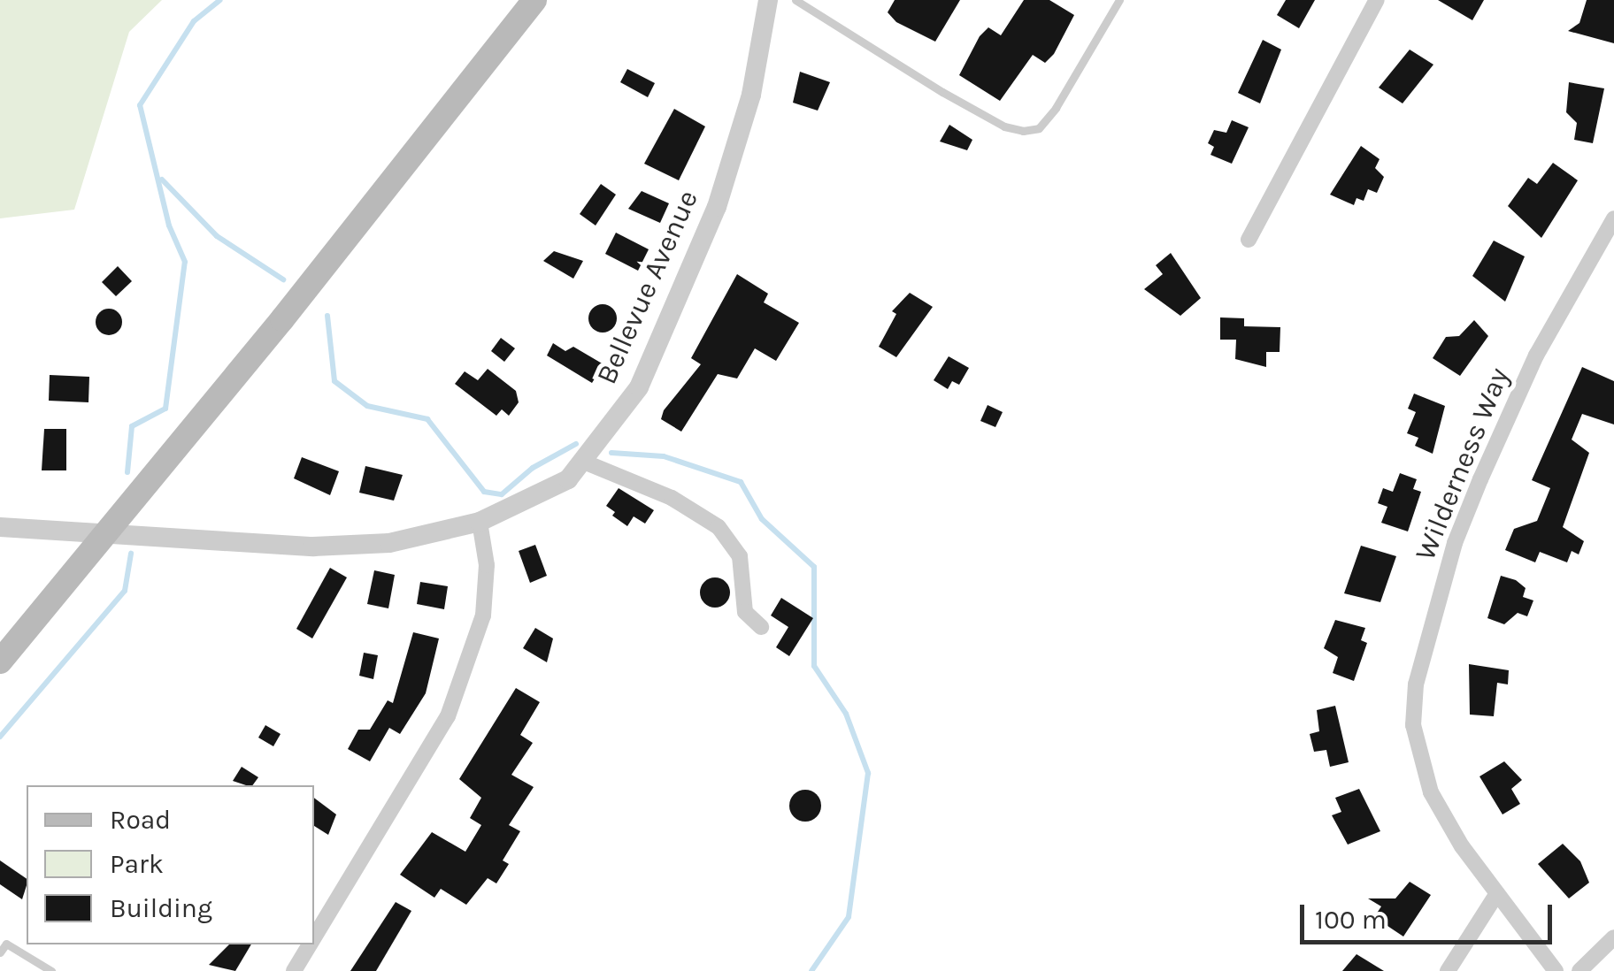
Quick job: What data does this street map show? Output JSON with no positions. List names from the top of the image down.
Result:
{
  "streets": {
    "street": ["Bellevue Avenue", "Wilderness Way"]
  },
  "legend": ["Road", "Park", "Building"],
  "scale_bar": "100 m"
}
